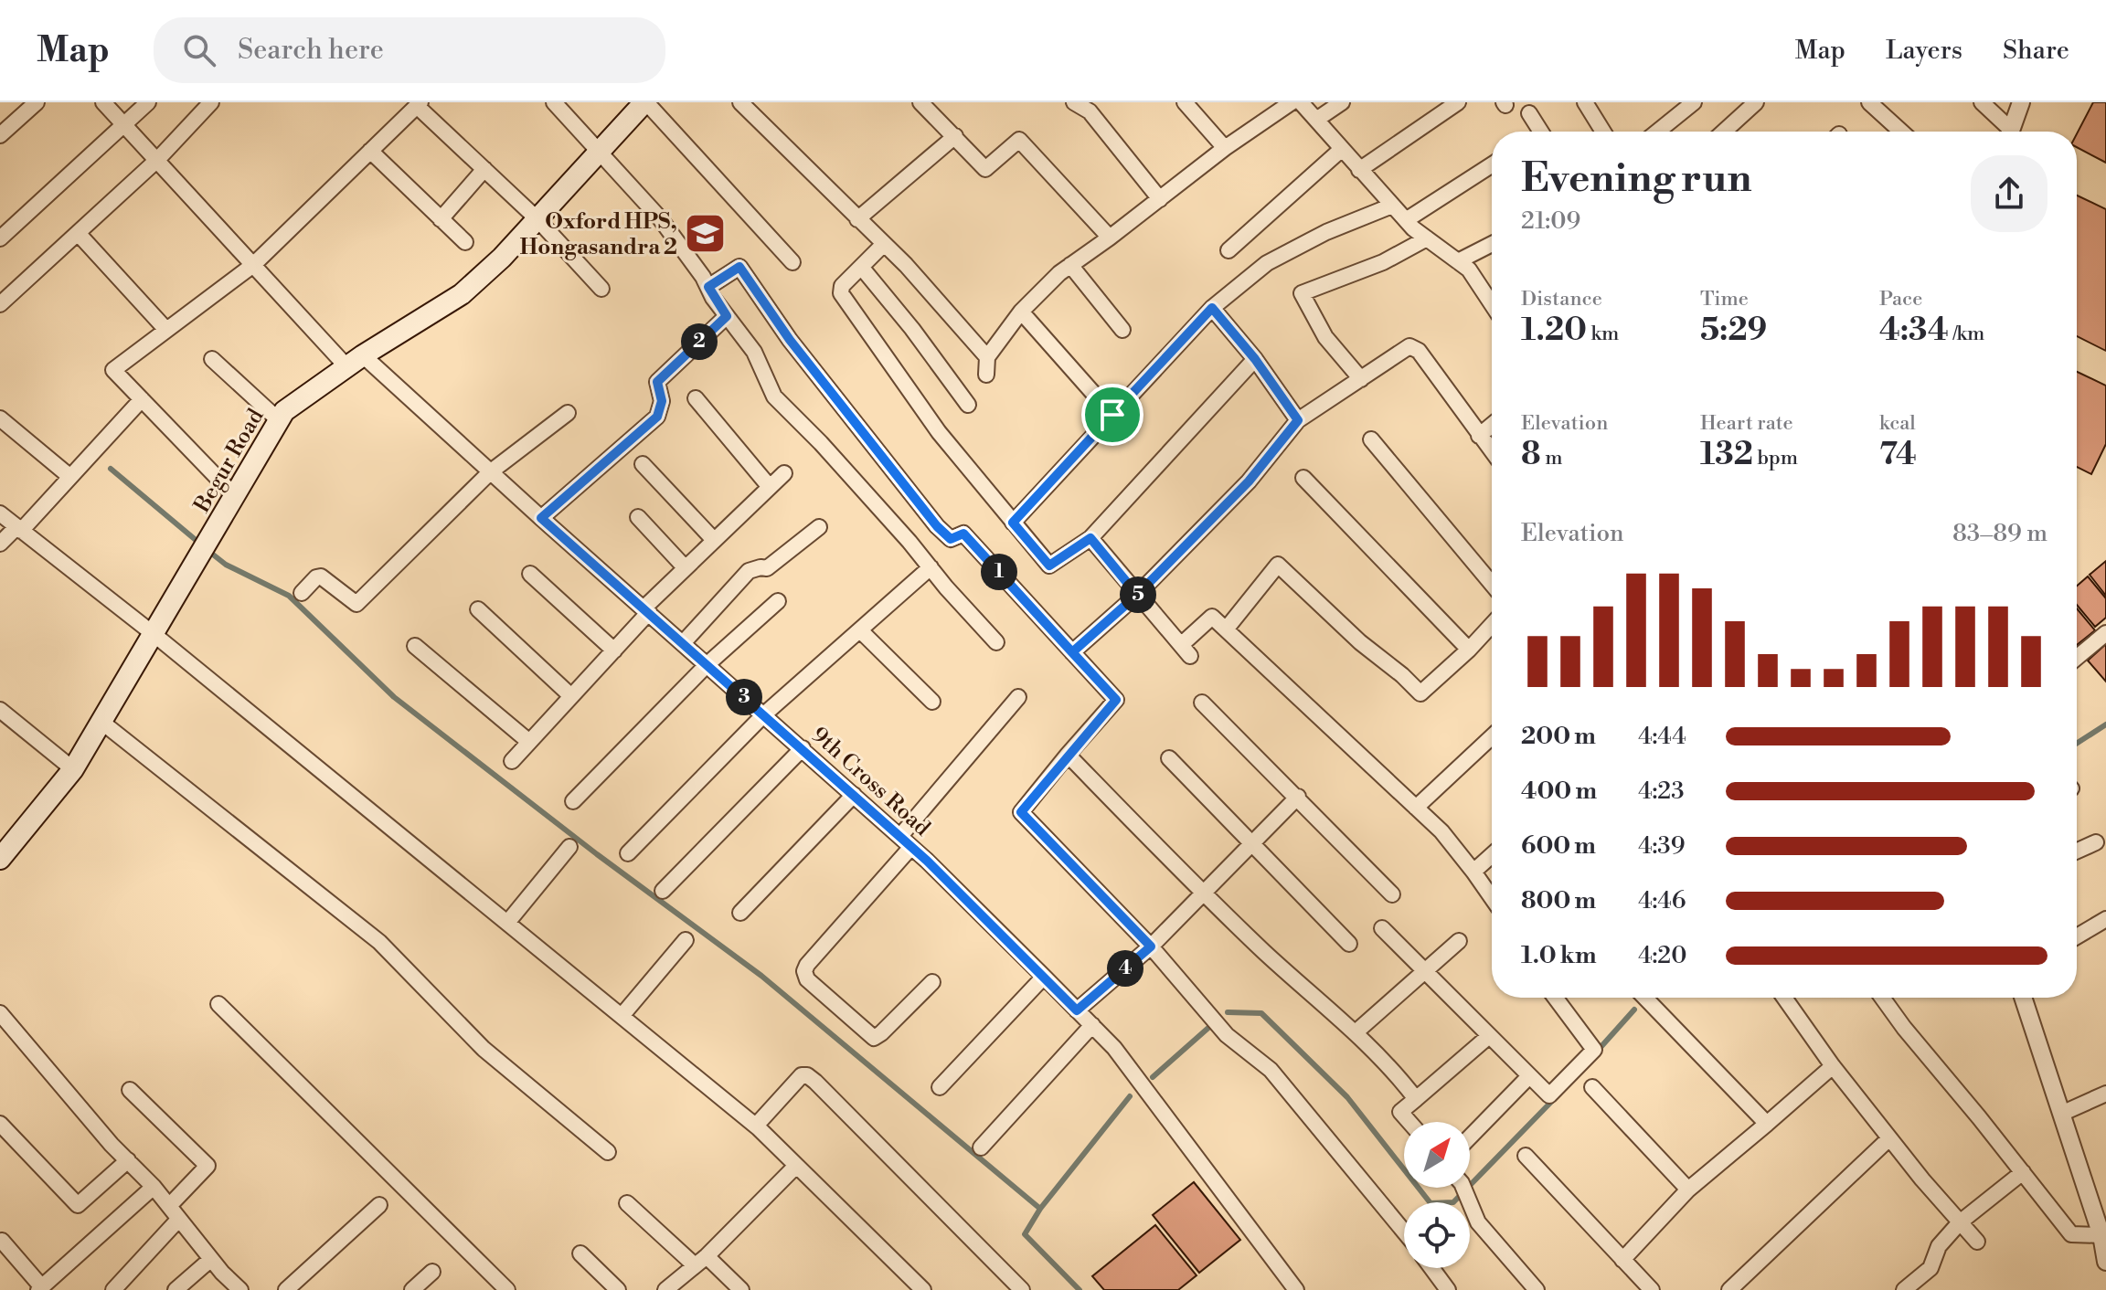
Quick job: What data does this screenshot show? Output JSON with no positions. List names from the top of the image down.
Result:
{
  "streets": {
    "main road": ["Begur Road"],
    "street": ["9th Cross Road"]
  },
  "crossings": [
    ["Begur Road", "9th Cross Road"]
  ],
  "places": {
    "school or university": ["Oxford HPS, Hongasandra 2"]
  },
  "north": "top right",
  "page": {
    "header": "Map",
    "search": "Search here",
    "nav": ["Map", "Layers", "Share"],
    "heading": ["Evening run", "21:09"],
    "stats": [
      ["Distance", "1.20 km"],
      ["Time", "5:29"],
      ["Pace", "4:34 /km"],
      ["Elevation", "8 m"],
      ["Heart rate", "132 bpm"],
      ["kcal", "74"]
    ],
    "pins": [
      "2",
      "1",
      "5",
      "3",
      "4"
    ],
    "chart": ["Elevation", "83–89 m"],
    "list": [
      {
        "name": "200 m",
        "note": "4:44"
      },
      {
        "name": "400 m",
        "note": "4:23"
      },
      {
        "name": "600 m",
        "note": "4:39"
      },
      {
        "name": "800 m",
        "note": "4:46"
      },
      {
        "name": "1.0 km",
        "note": "4:20"
      }
    ]
  }
}
